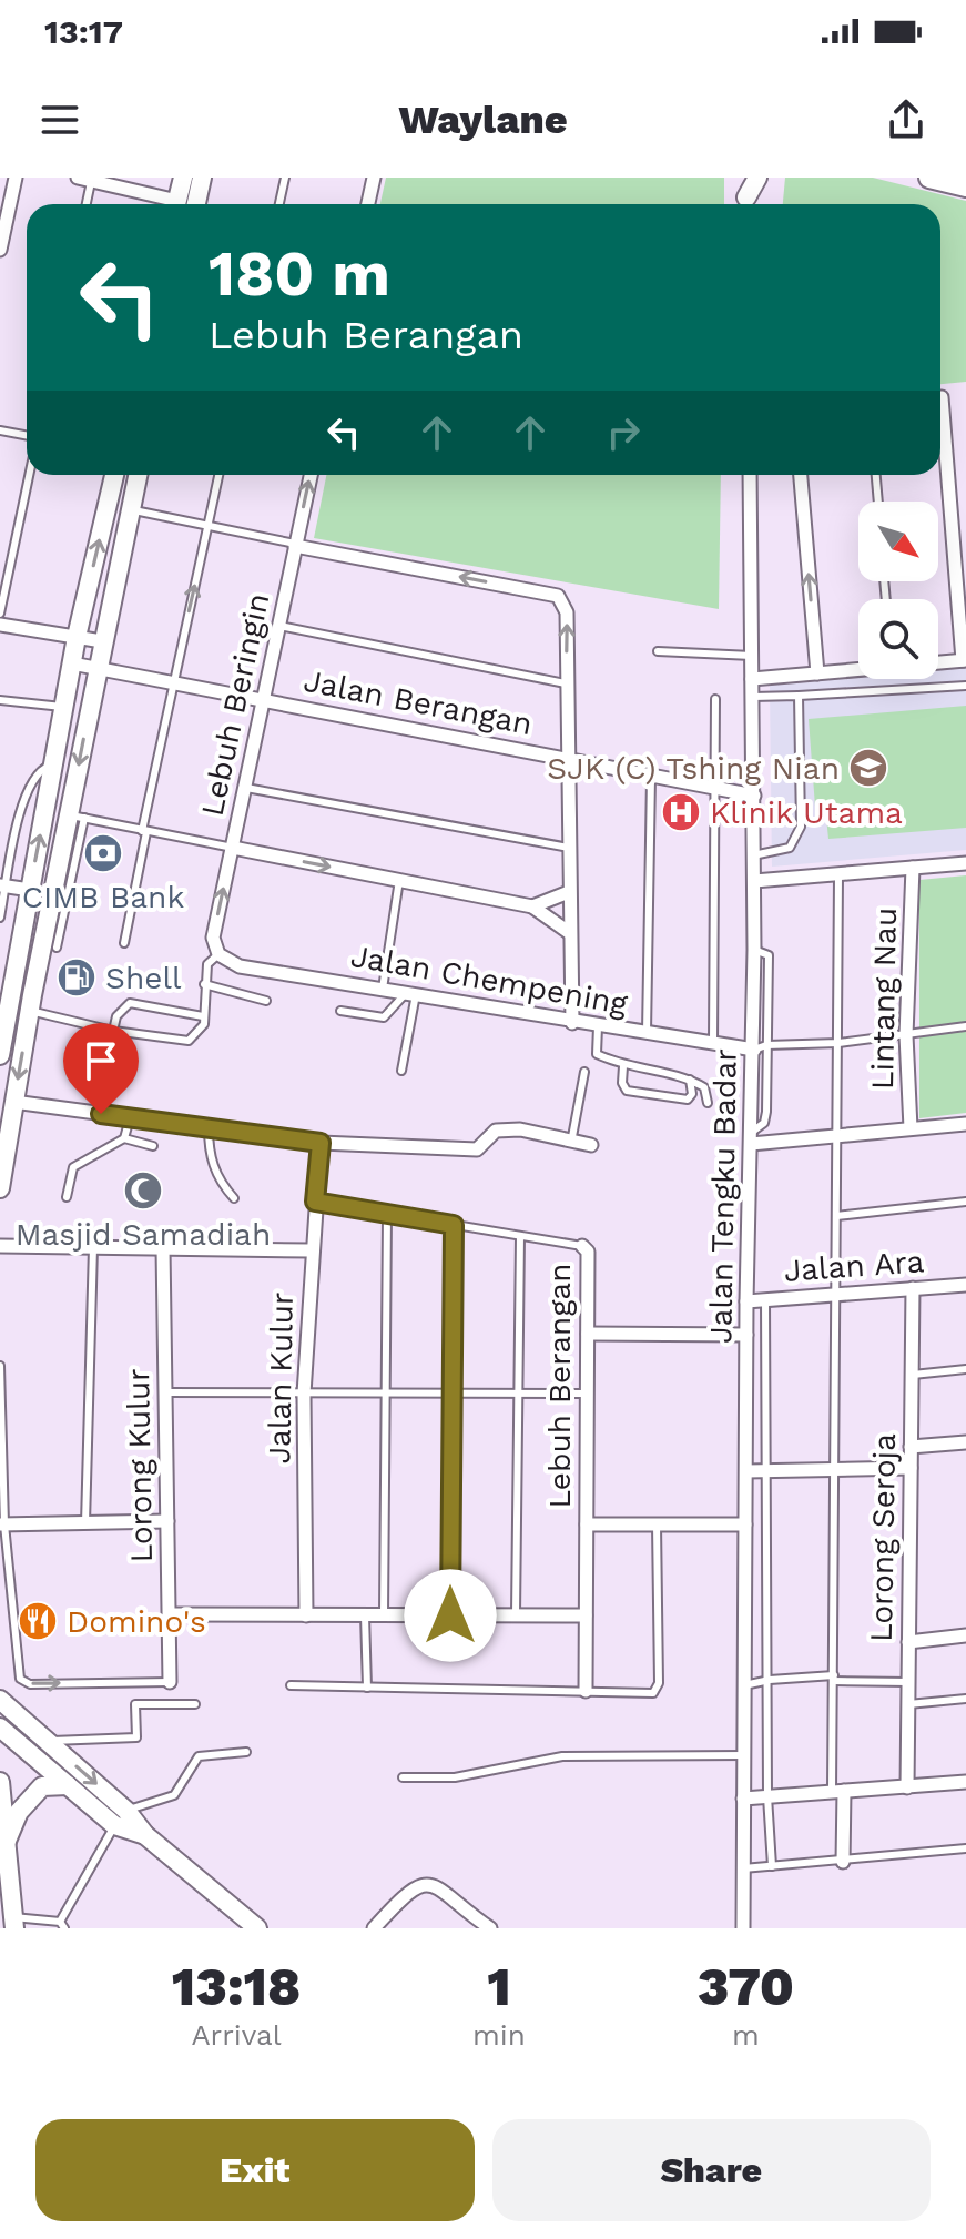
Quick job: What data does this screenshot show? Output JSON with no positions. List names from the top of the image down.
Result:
{
  "streets": {
    "street": [
      "Jalan Berangan",
      "Lebuh Beringin",
      "Jalan Chempening",
      "Lintang Nau",
      "Jalan Tengku Badar",
      "Jalan Ara",
      "Jalan Kulur",
      "Lebuh Berangan",
      "Lorong Kulur",
      "Lorong Seroja"
    ]
  },
  "crossings": [
    ["Jalan Berangan", "Lebuh Beringin"],
    ["Jalan Berangan", "Jalan Tengku Badar"],
    ["Lebuh Beringin", "Jalan Chempening"],
    ["Jalan Chempening", "Jalan Tengku Badar"],
    ["Jalan Tengku Badar", "Jalan Ara"],
    ["Jalan Ara", "Lorong Seroja"],
    ["Jalan Kulur", "Lebuh Berangan"]
  ],
  "one_way": ["Lebuh Beringin"],
  "places": {
    "school or university": ["SJK (C) Tshing Nian"],
    "hospital": ["Klinik Utama"],
    "bank": ["CIMB Bank"],
    "fuel station": ["Shell"],
    "mosque": ["Masjid Samadiah"],
    "restaurant": ["Domino's"]
  },
  "north": "bottom right",
  "page": {
    "status": "13:17",
    "header": "Waylane",
    "turn": ["180 m", "Lebuh Berangan"],
    "eta": [
      "13:18",
      "Arrival",
      "1",
      "min",
      "370",
      "m"
    ],
    "buttons": ["Exit", "Share"]
  }
}
